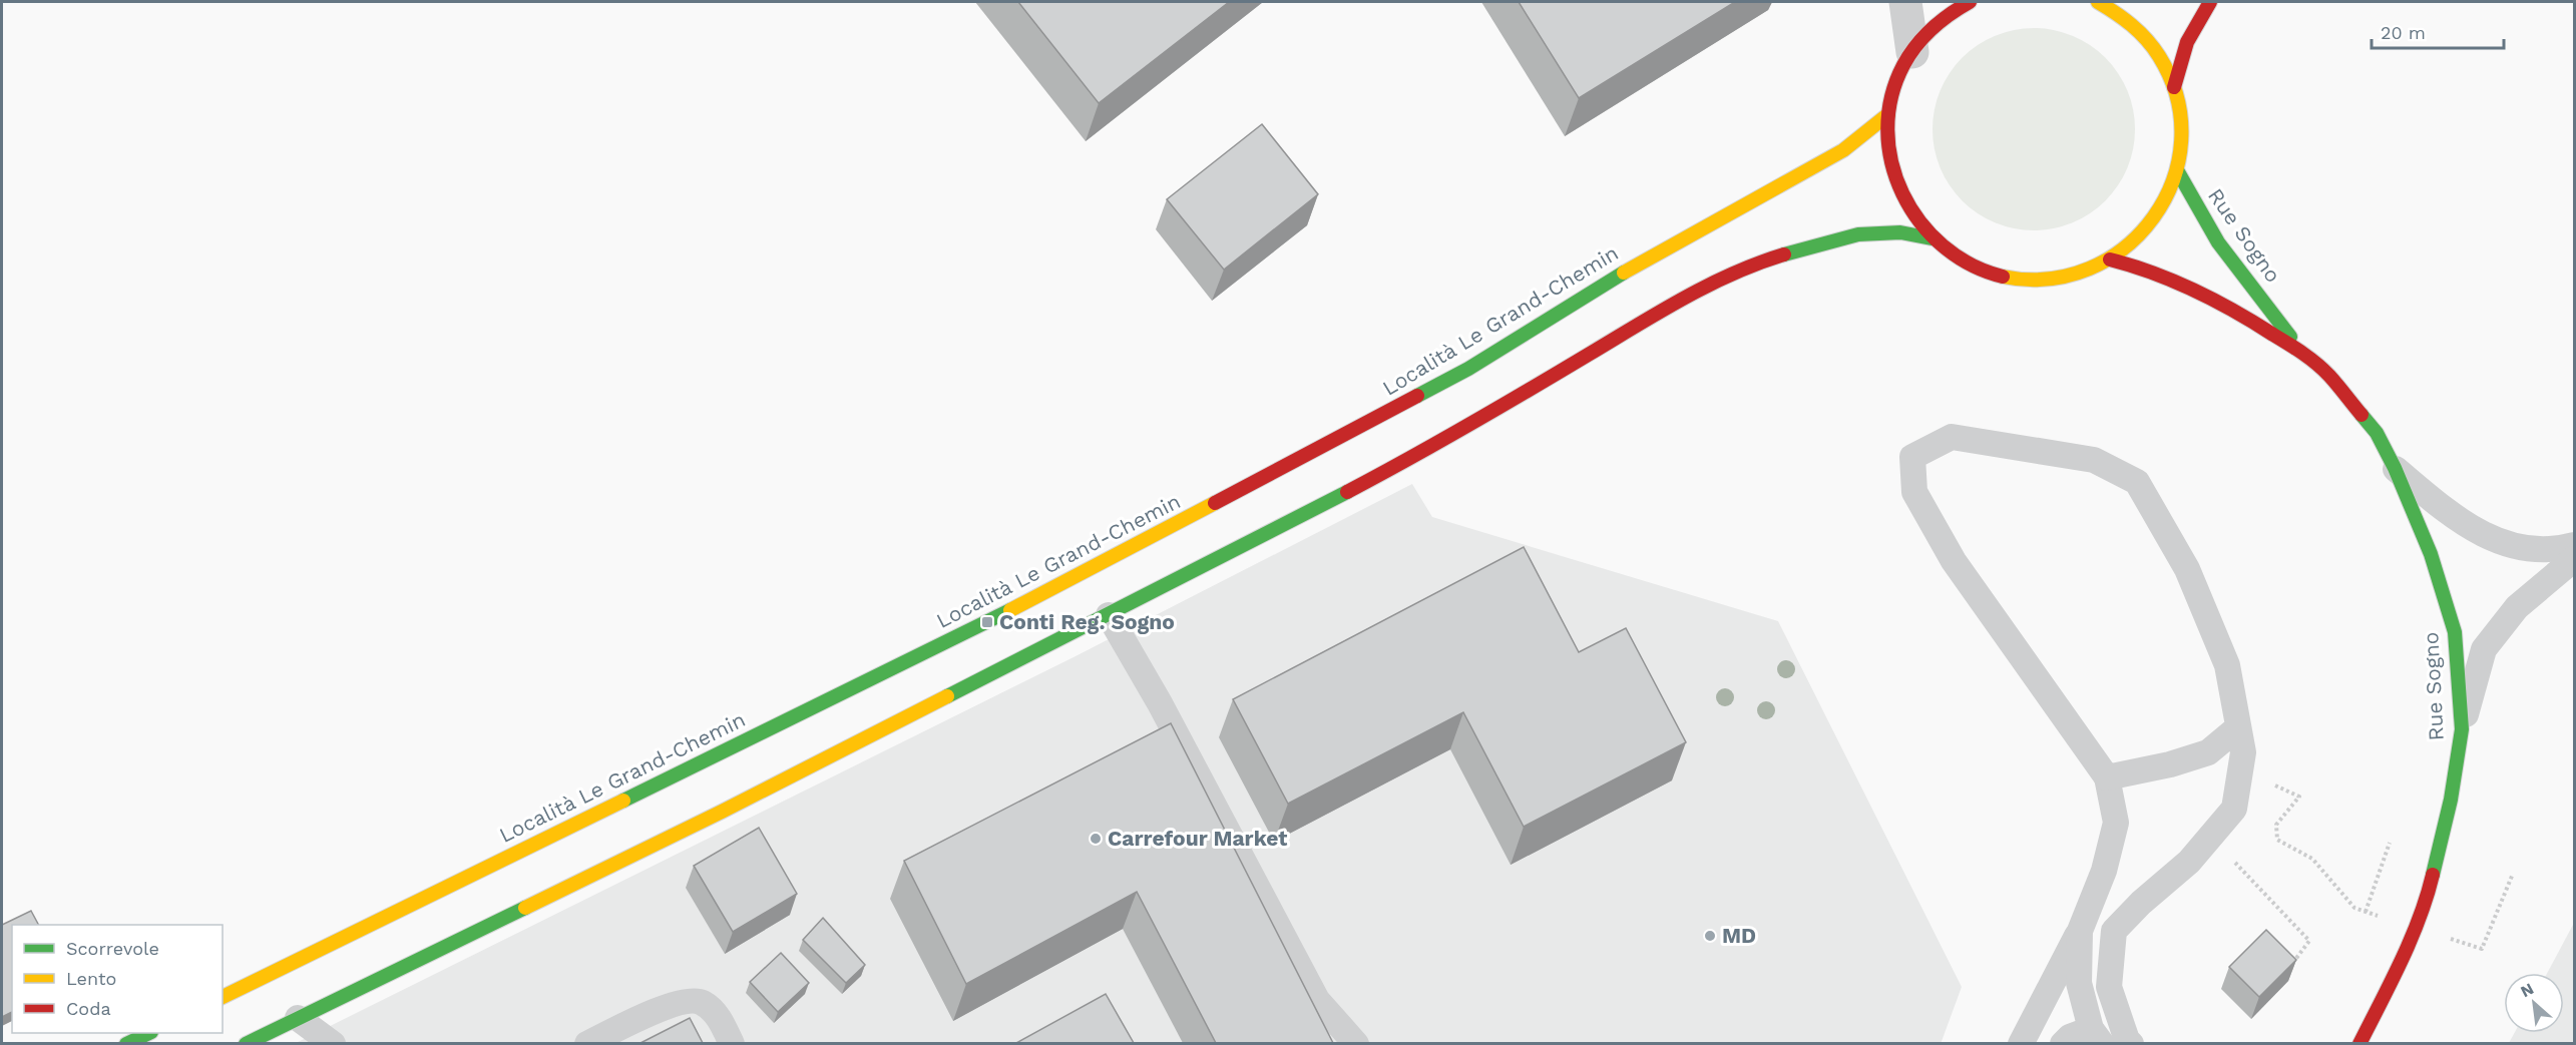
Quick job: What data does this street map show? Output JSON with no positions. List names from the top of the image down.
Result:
{
  "streets": {
    "main road": ["Rue Sogno", "Località Le Grand-Chemin"]
  },
  "places": {
    "transit": ["Conti Reg. Sogno"],
    "other": ["Carrefour Market", "MD"]
  },
  "legend": ["Scorrevole", "Lento", "Coda"],
  "scale_bar": "20 m",
  "north": "top left"
}
